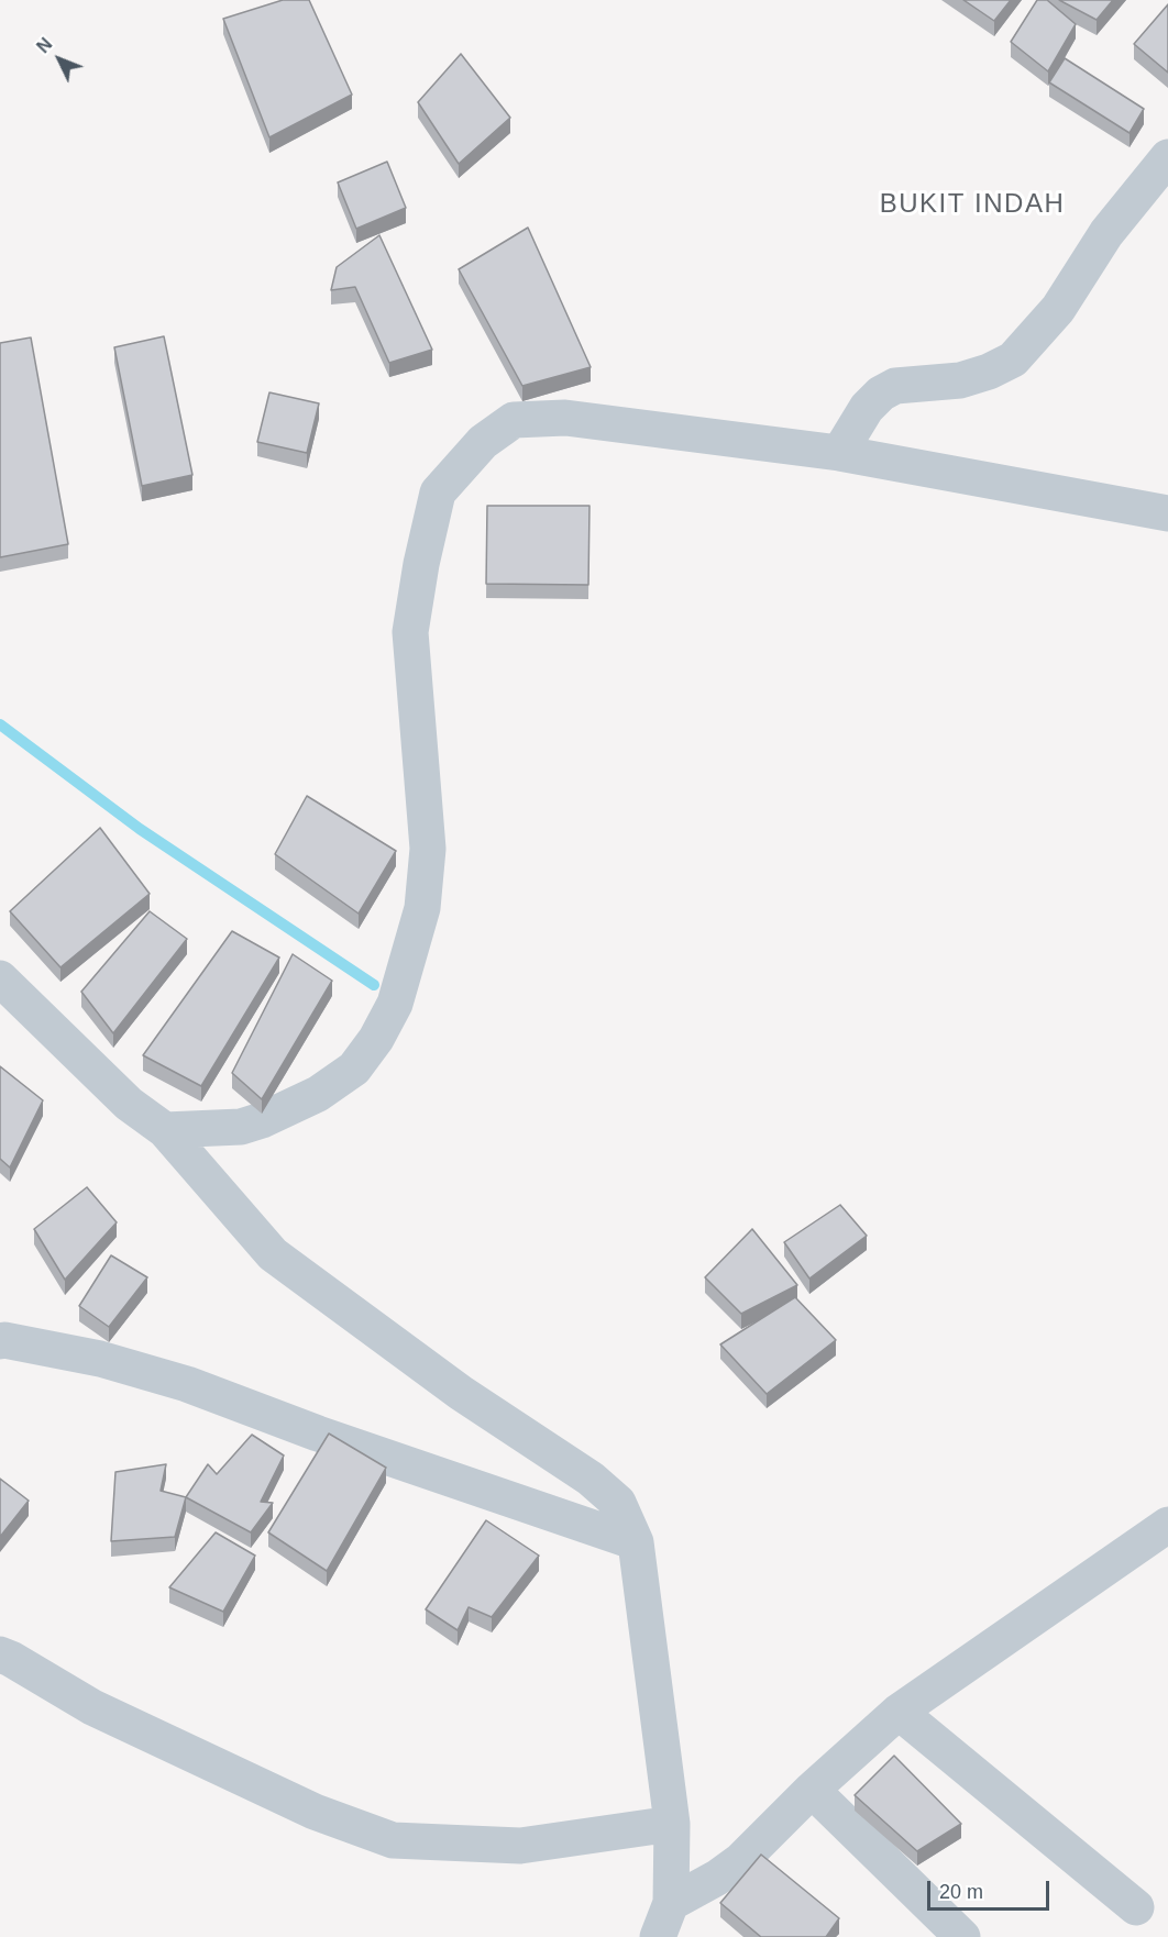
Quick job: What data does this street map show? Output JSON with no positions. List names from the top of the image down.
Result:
{
  "districts": ["BUKIT INDAH"],
  "scale_bar": "20 m",
  "north": "top left"
}
